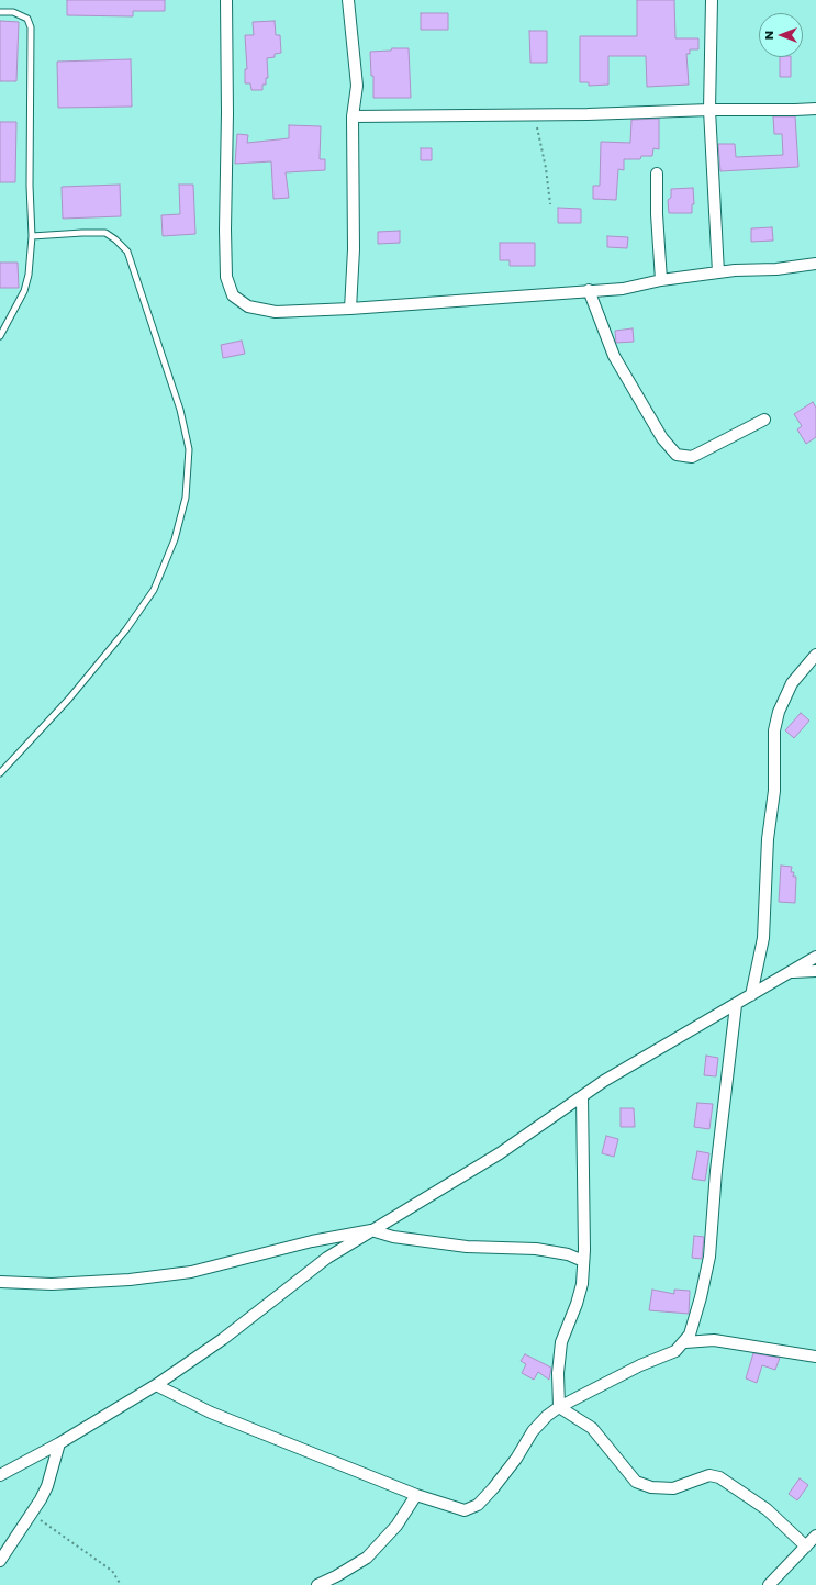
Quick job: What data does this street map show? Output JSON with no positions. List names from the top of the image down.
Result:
{
  "north": "left"
}
